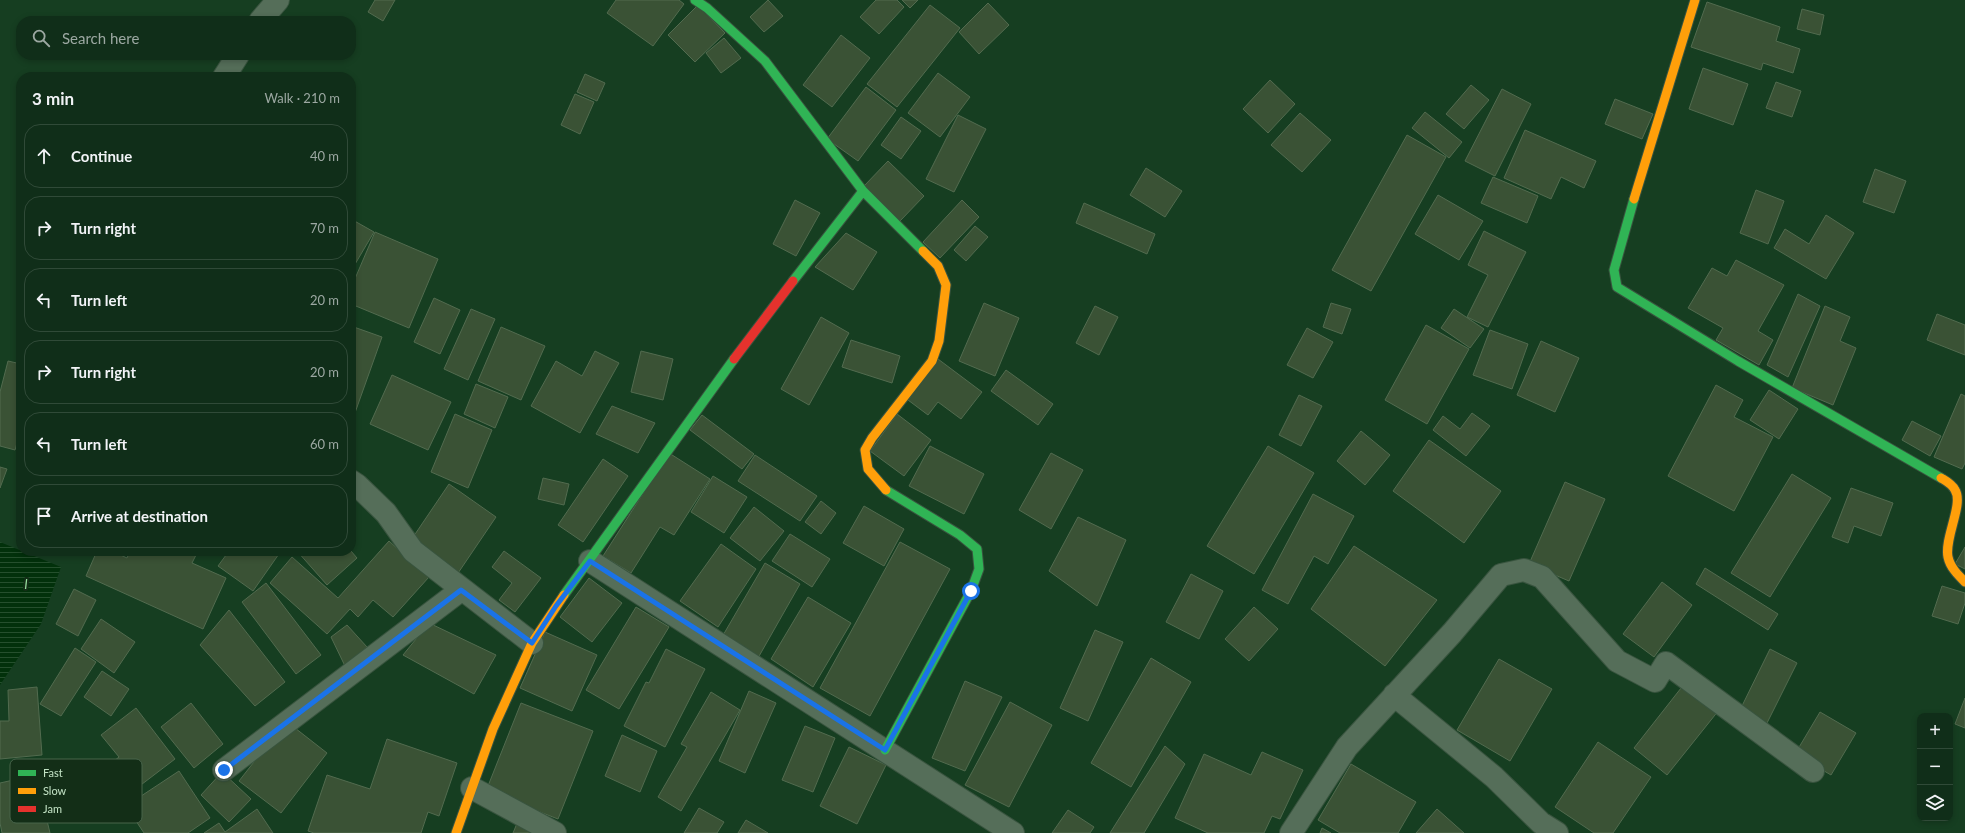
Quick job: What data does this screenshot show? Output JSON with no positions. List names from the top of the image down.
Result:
{
  "water": ["I"],
  "legend": ["Fast", "Slow", "Jam"],
  "page": {
    "search": "Search here",
    "heading": ["3 min", "Walk · 210 m"],
    "list": [
      ["Continue", "40 m"],
      ["Turn right", "70 m"],
      ["Turn left", "20 m"],
      ["Turn right", "20 m"],
      ["Turn left", "60 m"],
      "Arrive at destination"
    ],
    "map_buttons": ["+", "−"]
  }
}
